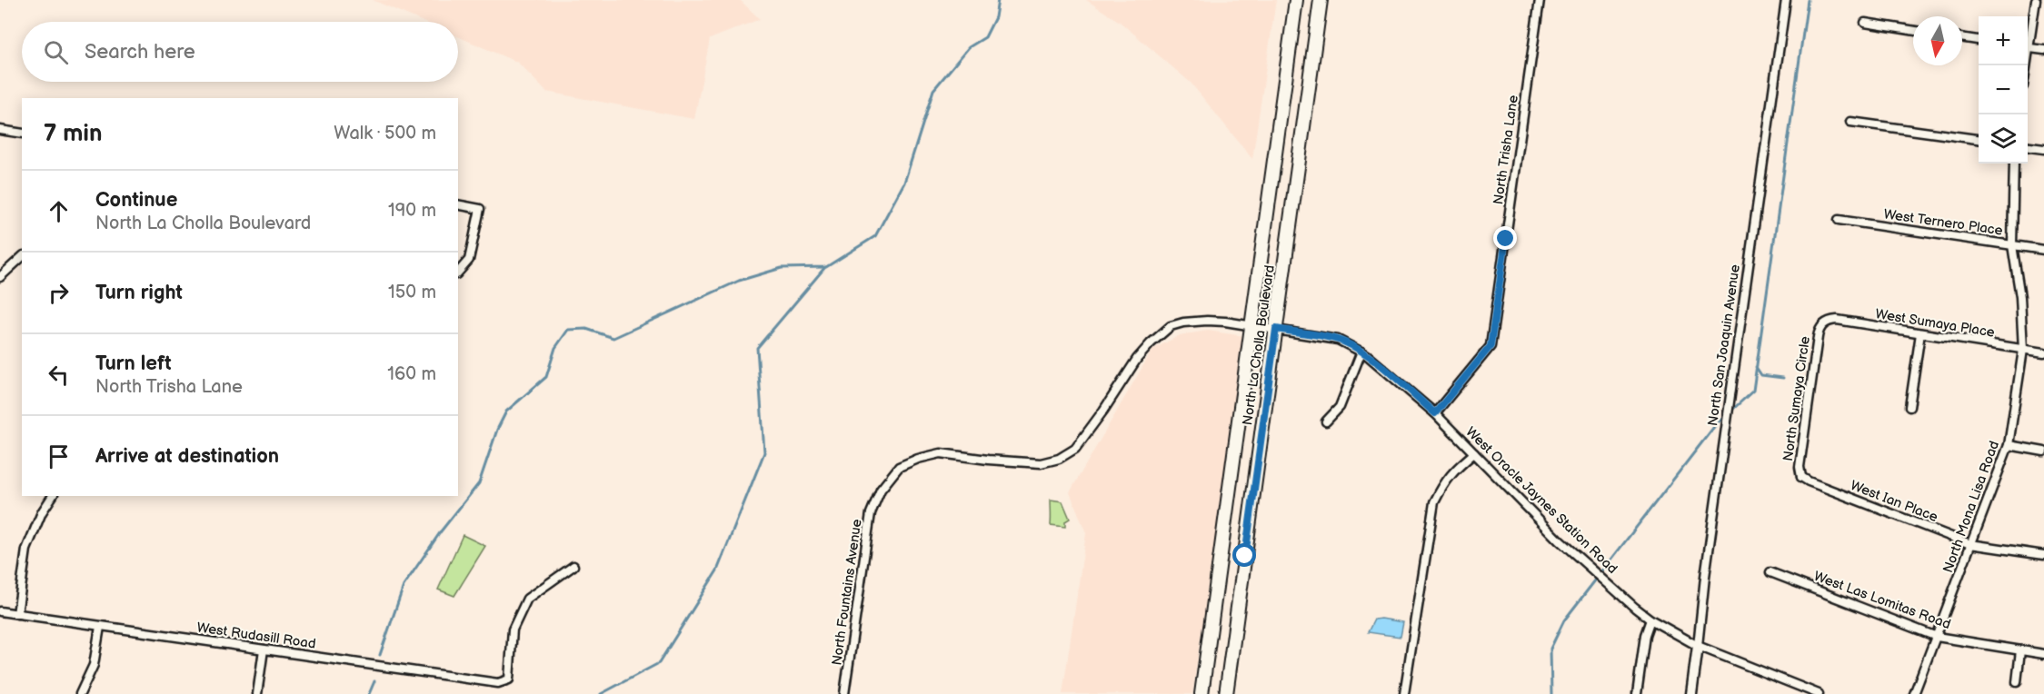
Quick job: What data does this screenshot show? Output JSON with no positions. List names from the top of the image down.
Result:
{
  "streets": {
    "main road": ["North La Cholla Boulevard"],
    "street": [
      "North Trisha Lane",
      "West Ternero Place",
      "West Sumaya Place",
      "North San Joaquin Avenue",
      "North Sumaya Circle",
      "West Oracle Jaynes Station Road",
      "West Ian Place",
      "North Mona Lisa Road",
      "North Fountains Avenue",
      "West Las Lomitas Road",
      "West Rudasill Road"
    ]
  },
  "crossings": [
    ["North Trisha Lane", "West Oracle Jaynes Station Road"],
    ["West Ternero Place", "North Mona Lisa Road"],
    ["West Sumaya Place", "North Sumaya Circle"],
    ["West Sumaya Place", "North Mona Lisa Road"],
    ["North La Cholla Boulevard", "West Oracle Jaynes Station Road"],
    ["North La Cholla Boulevard", "North Fountains Avenue"],
    ["North San Joaquin Avenue", "West Oracle Jaynes Station Road"],
    ["North Sumaya Circle", "West Ian Place"],
    ["West Oracle Jaynes Station Road", "North Fountains Avenue"],
    ["West Ian Place", "North Mona Lisa Road"],
    ["North Mona Lisa Road", "West Las Lomitas Road"]
  ],
  "north": "bottom",
  "page": {
    "map_buttons": ["+", "−"],
    "search": "Search here",
    "heading": ["7 min", "Walk · 500 m"],
    "list": [
      ["Continue", "North La Cholla Boulevard", "190 m"],
      ["Turn right", "150 m"],
      ["Turn left", "North Trisha Lane", "160 m"],
      "Arrive at destination"
    ]
  }
}
